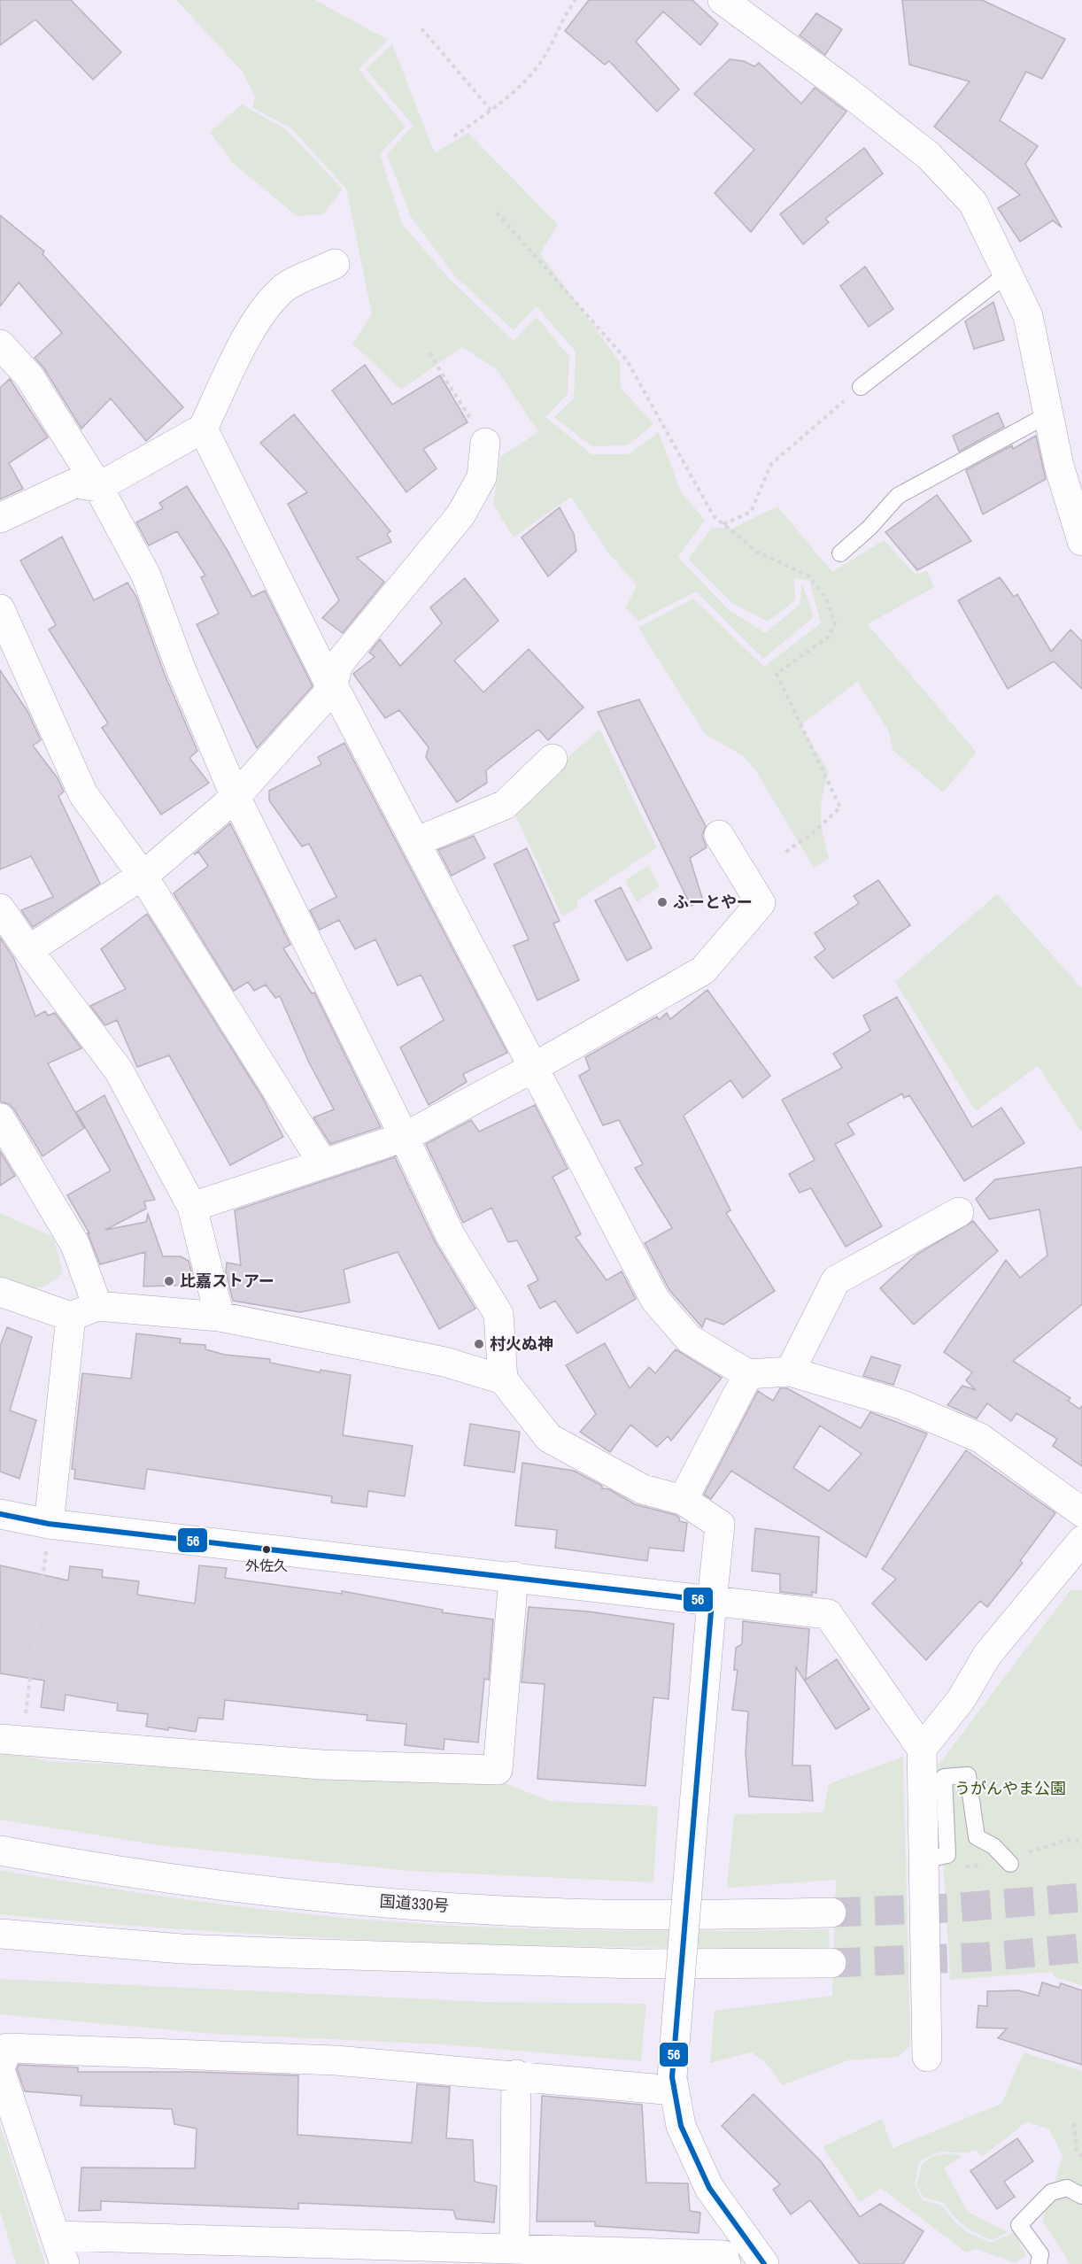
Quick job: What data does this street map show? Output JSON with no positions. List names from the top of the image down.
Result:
{
  "streets": {
    "main road": ["国道330号"]
  },
  "parks": ["うがんやま公園"],
  "places": [
    "ふーとやー",
    "比嘉ストアー",
    "村火ぬ神",
    "外佐久"
  ],
  "lines": ["transit line 56"]
}
